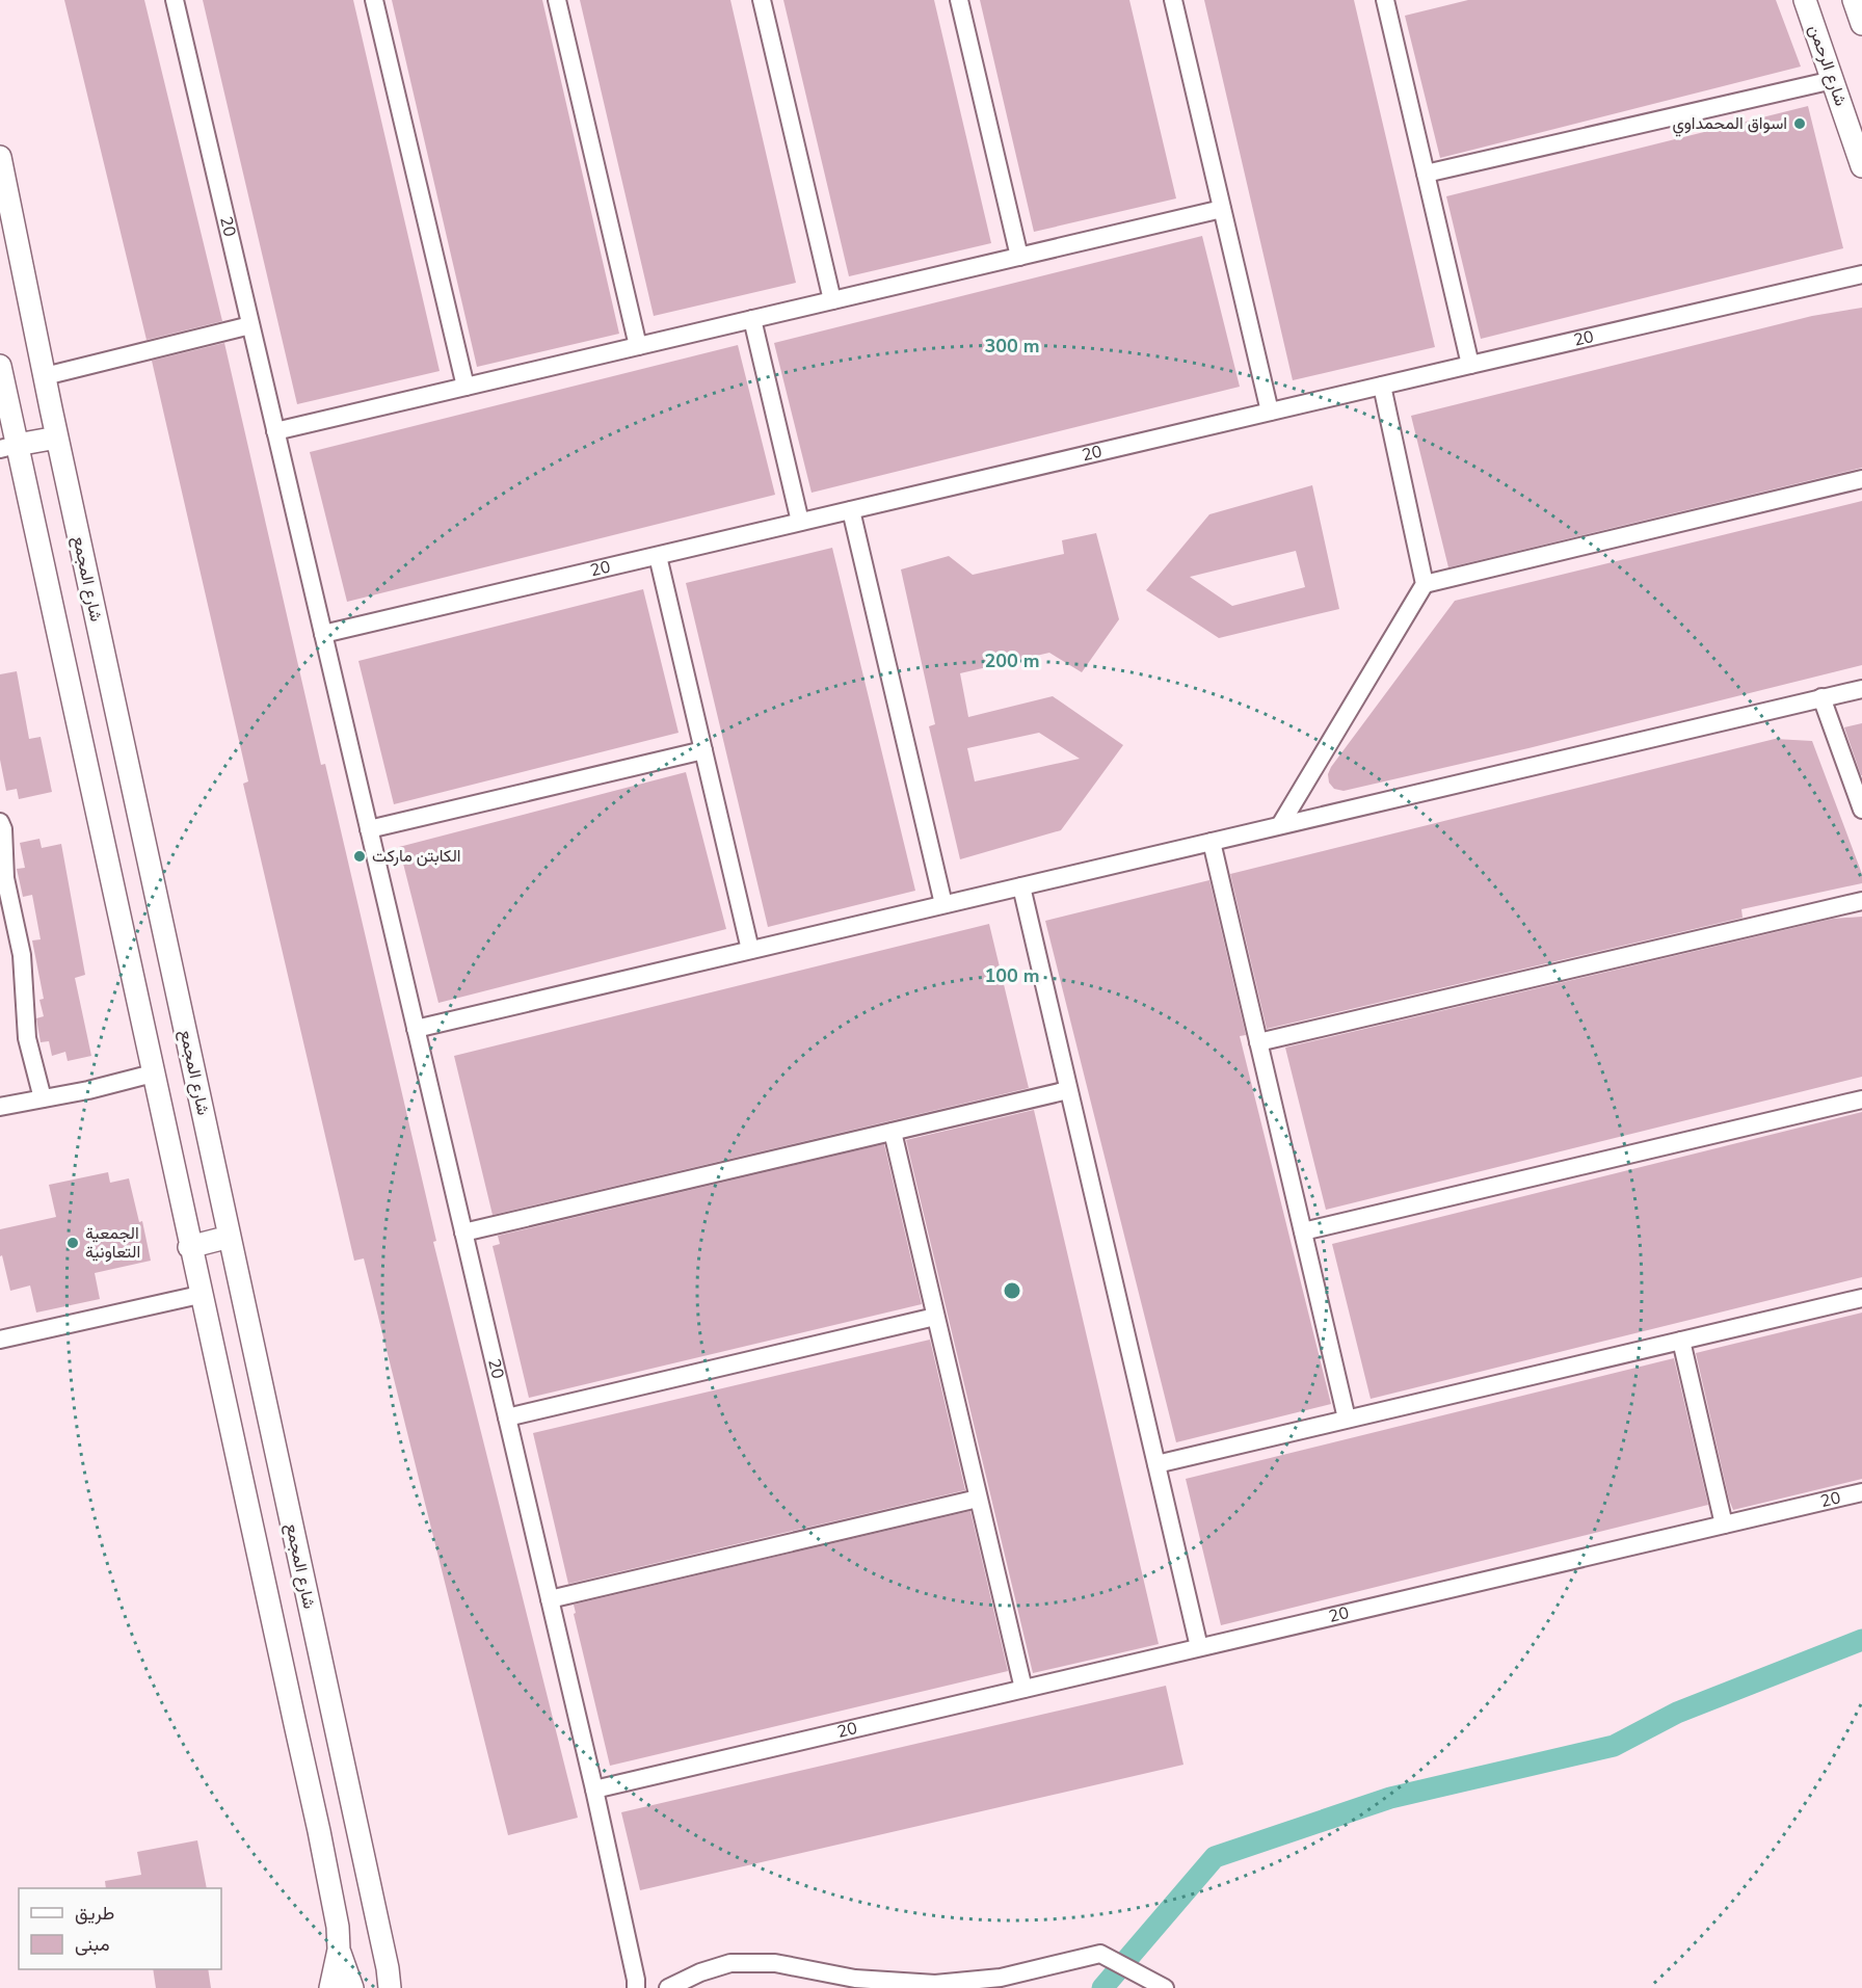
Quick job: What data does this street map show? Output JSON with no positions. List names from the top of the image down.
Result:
{
  "streets": {
    "street": ["شارع الرحمن", "20", "شارع المجمع"]
  },
  "places": ["اسواق المحمداوي", "الكابتن ماركت", "الجمعية التعاونية"],
  "legend": ["طريق", "مبنى"],
  "rings": ["300 m", "200 m", "100 m"]
}
